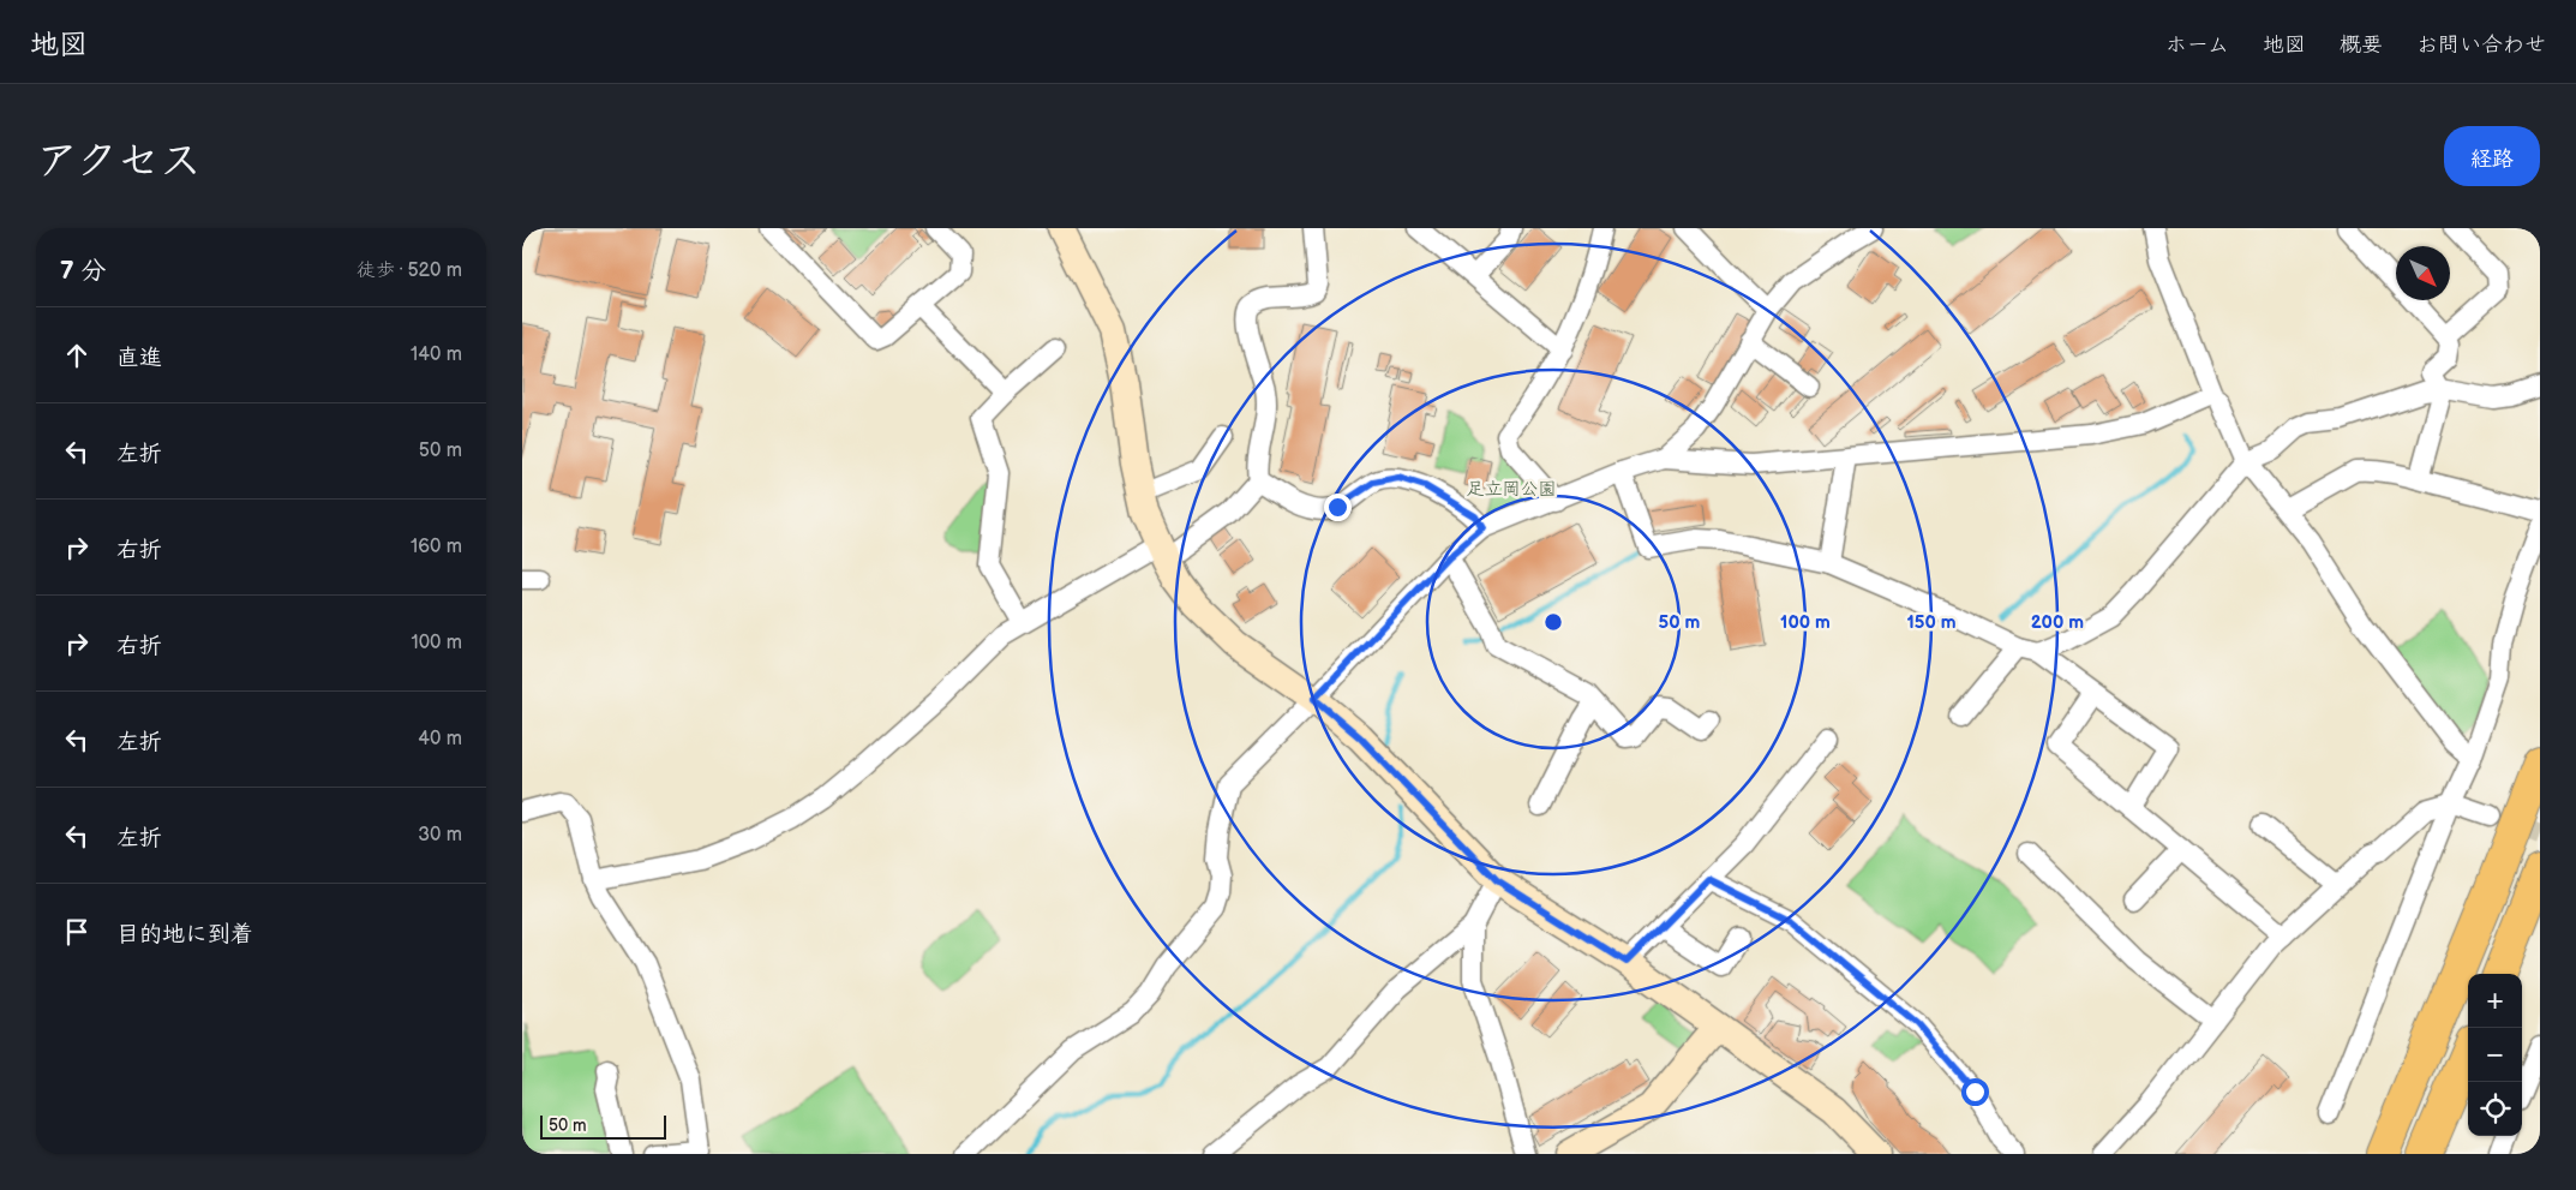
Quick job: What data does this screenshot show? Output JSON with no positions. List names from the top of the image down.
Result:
{
  "parks": ["足立岡公園"],
  "scale_bar": "50 m",
  "north": "bottom right",
  "page": {
    "header": "地図",
    "nav": [
      "ホーム",
      "地図",
      "概要",
      "お問い合わせ"
    ],
    "title": "アクセス",
    "buttons": "経路",
    "heading": ["7 分", "徒歩 · 520 m"],
    "list": [
      ["直進", "140 m"],
      ["左折", "50 m"],
      ["右折", "160 m"],
      ["右折", "100 m"],
      ["左折", "40 m"],
      ["左折", "30 m"],
      "目的地に到着"
    ],
    "map_buttons": ["+", "−"],
    "scale": "50 m"
  },
  "rings": [
    "50 m",
    "100 m",
    "150 m",
    "200 m"
  ]
}
